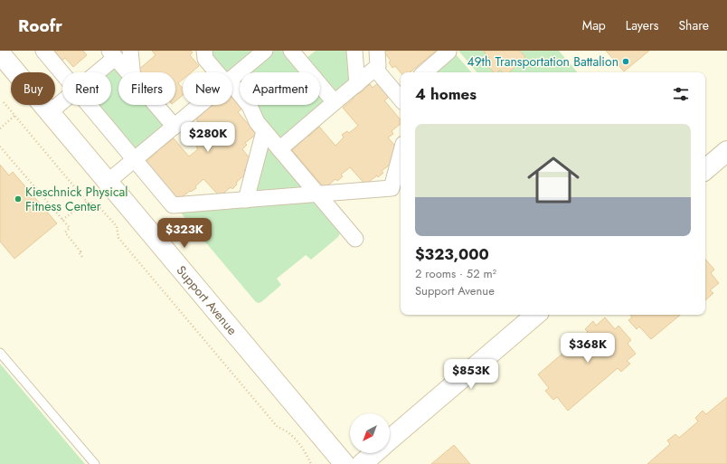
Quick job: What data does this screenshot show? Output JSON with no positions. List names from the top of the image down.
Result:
{
  "streets": {
    "street": ["Support Avenue"]
  },
  "places": ["49th Transportation Battalion", "Kieschnick Physical Fitness Center"],
  "north": "bottom left",
  "page": {
    "header": "Roofr",
    "nav": ["Map", "Layers", "Share"],
    "chip": [
      "Buy",
      "Rent",
      "Filters",
      "New",
      "Apartment"
    ],
    "heading": "4 homes",
    "list": [
      {
        "name": "$323,000",
        "note": "2 rooms · 52 m² · Support Avenue"
      }
    ],
    "price": [
      "$280K",
      "$323K",
      "$368K",
      "$853K"
    ]
  }
}
